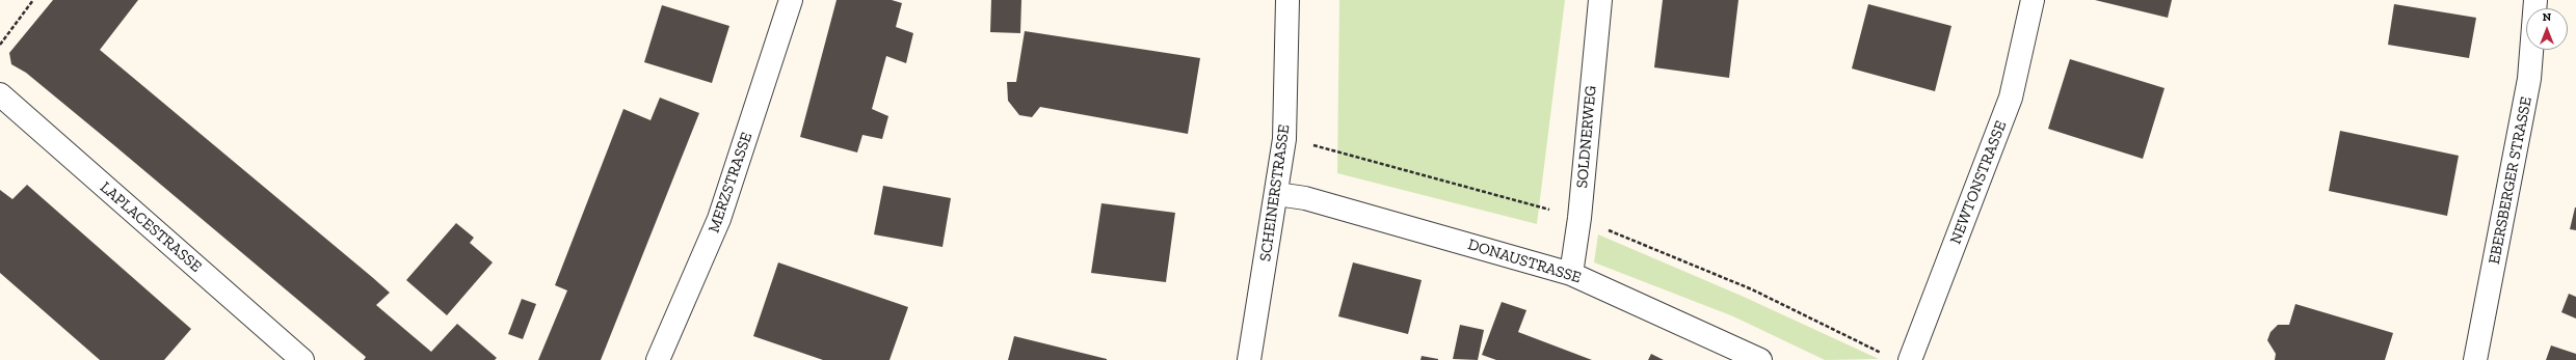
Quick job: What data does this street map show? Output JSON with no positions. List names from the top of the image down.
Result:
{
  "streets": {
    "street": [
      "SOLDNERWEG",
      "EBERSBERGER STRASSE",
      "MERZSTRASSE",
      "NEWTONSTRASSE",
      "SCHEINERSTRASSE",
      "LAPLACESTRASSE",
      "DONAUSTRASSE"
    ]
  },
  "crossings": [
    ["SOLDNERWEG", "DONAUSTRASSE"],
    ["SCHEINERSTRASSE", "DONAUSTRASSE"]
  ],
  "north": "top"
}
